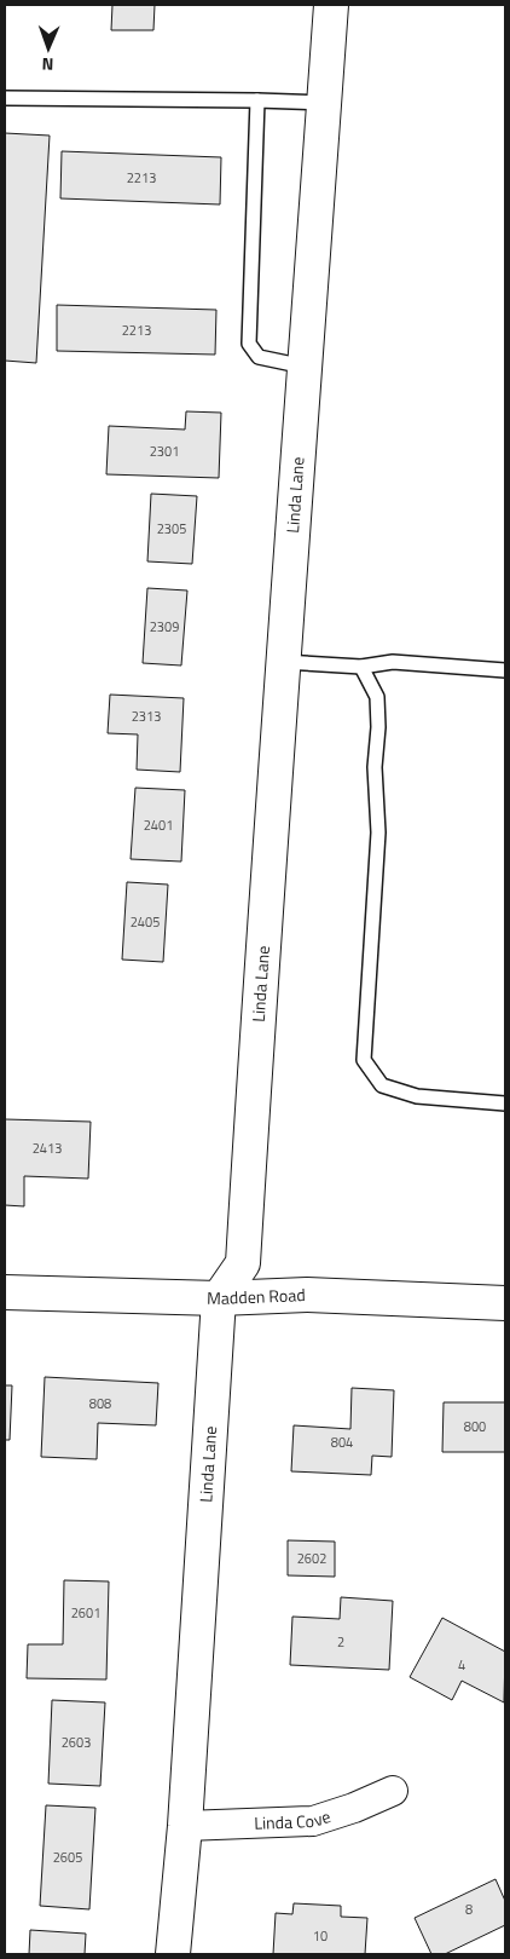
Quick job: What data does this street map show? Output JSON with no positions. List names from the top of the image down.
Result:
{
  "streets": {
    "street": ["Linda Lane", "Madden Road", "Linda Cove"]
  },
  "crossings": [
    ["Linda Lane", "Madden Road"],
    ["Linda Lane", "Linda Cove"]
  ],
  "house_numbers": [
    "2213",
    "2213",
    "2301",
    "2305",
    "2309",
    "2313",
    "2401",
    "2405",
    "2413",
    "808",
    "800",
    "804",
    "2602",
    "2601",
    "2",
    "4",
    "2603",
    "2605",
    "8",
    "10"
  ],
  "north": "bottom"
}
